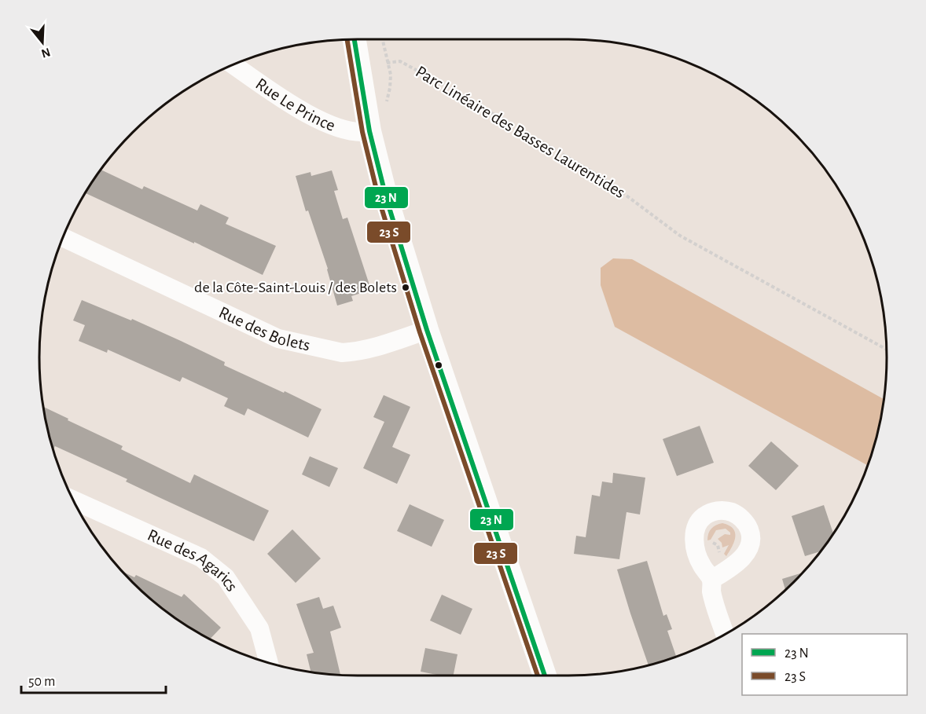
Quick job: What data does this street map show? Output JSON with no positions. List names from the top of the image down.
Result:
{
  "streets": {
    "street": ["Rue Le Prince", "Rue des Bolets", "Rue des Agarics"],
    "path": ["Parc Linéaire des Basses Laurentides"]
  },
  "places": ["de la Côte-Saint-Louis / des Bolets"],
  "legend": ["23 N", "23 S"],
  "scale_bar": "50 m",
  "north": "bottom"
}
